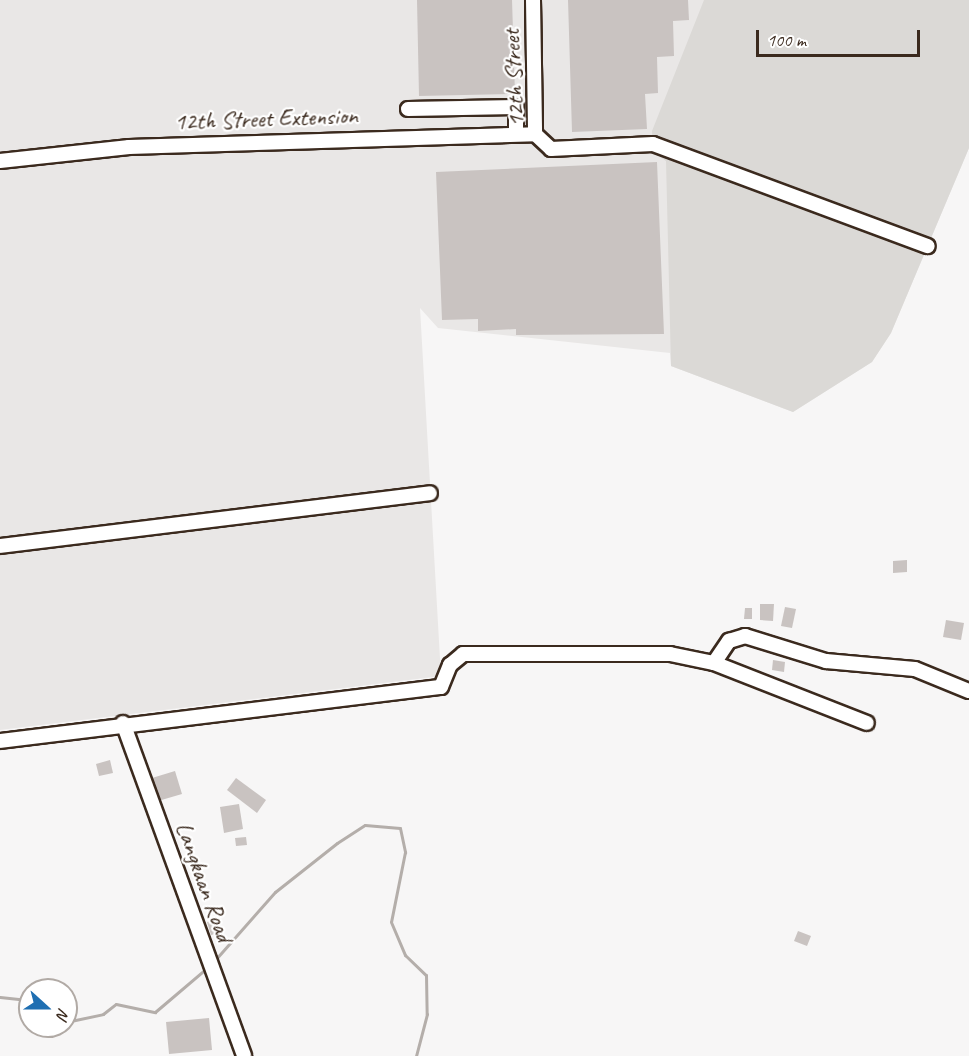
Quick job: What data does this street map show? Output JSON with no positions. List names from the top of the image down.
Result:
{
  "streets": {
    "street": ["12th Street", "12th Street Extension", "Langkaan Road"]
  },
  "crossings": [
    ["12th Street", "12th Street Extension"]
  ],
  "scale_bar": "100 m",
  "north": "right"
}
